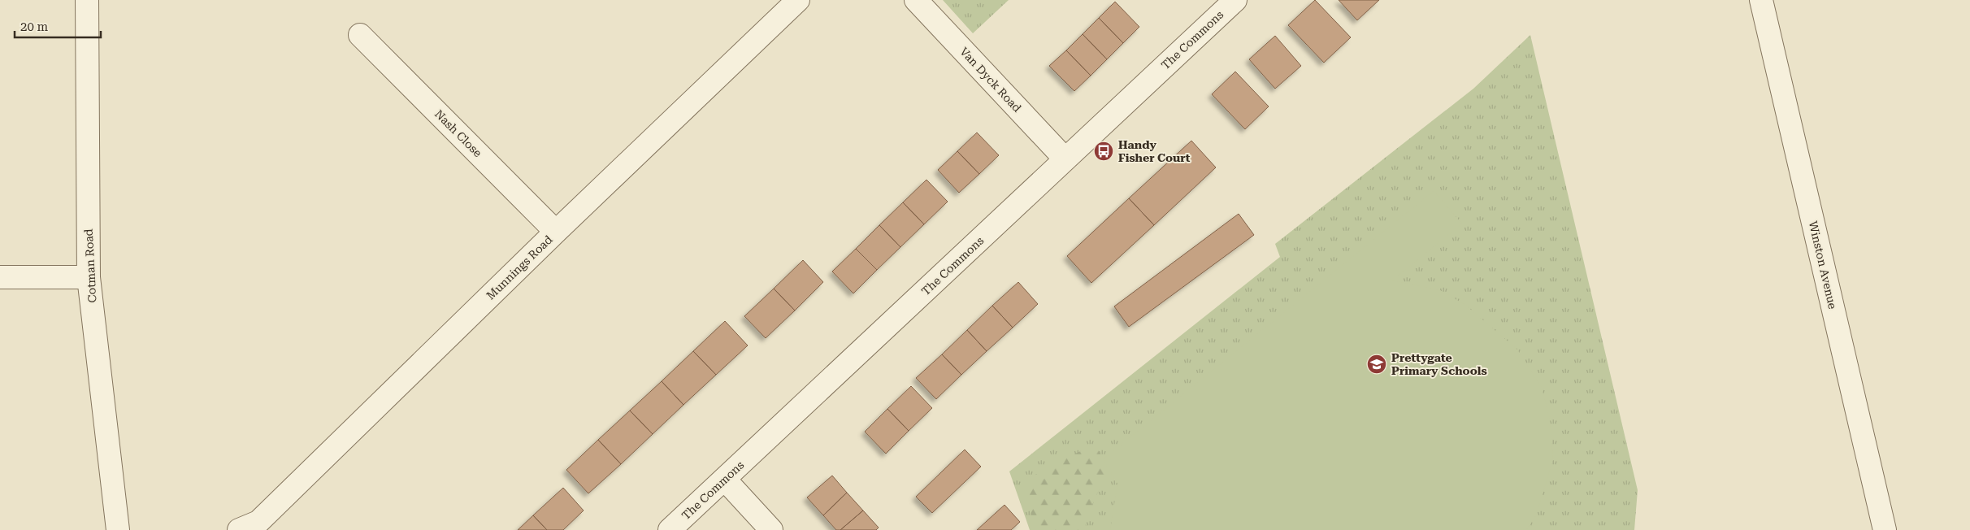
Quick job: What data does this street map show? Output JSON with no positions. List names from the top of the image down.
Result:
{
  "streets": {
    "street": [
      "The Commons",
      "Van Dyck Road",
      "Nash Close",
      "Winston Avenue",
      "Cotman Road",
      "Munnings Road"
    ]
  },
  "crossings": [
    ["The Commons", "Van Dyck Road"],
    ["Nash Close", "Munnings Road"]
  ],
  "places": {
    "bus stop": ["Handy Fisher Court"],
    "school or university": ["Prettygate Primary Schools"]
  },
  "scale_bar": "20 m"
}
